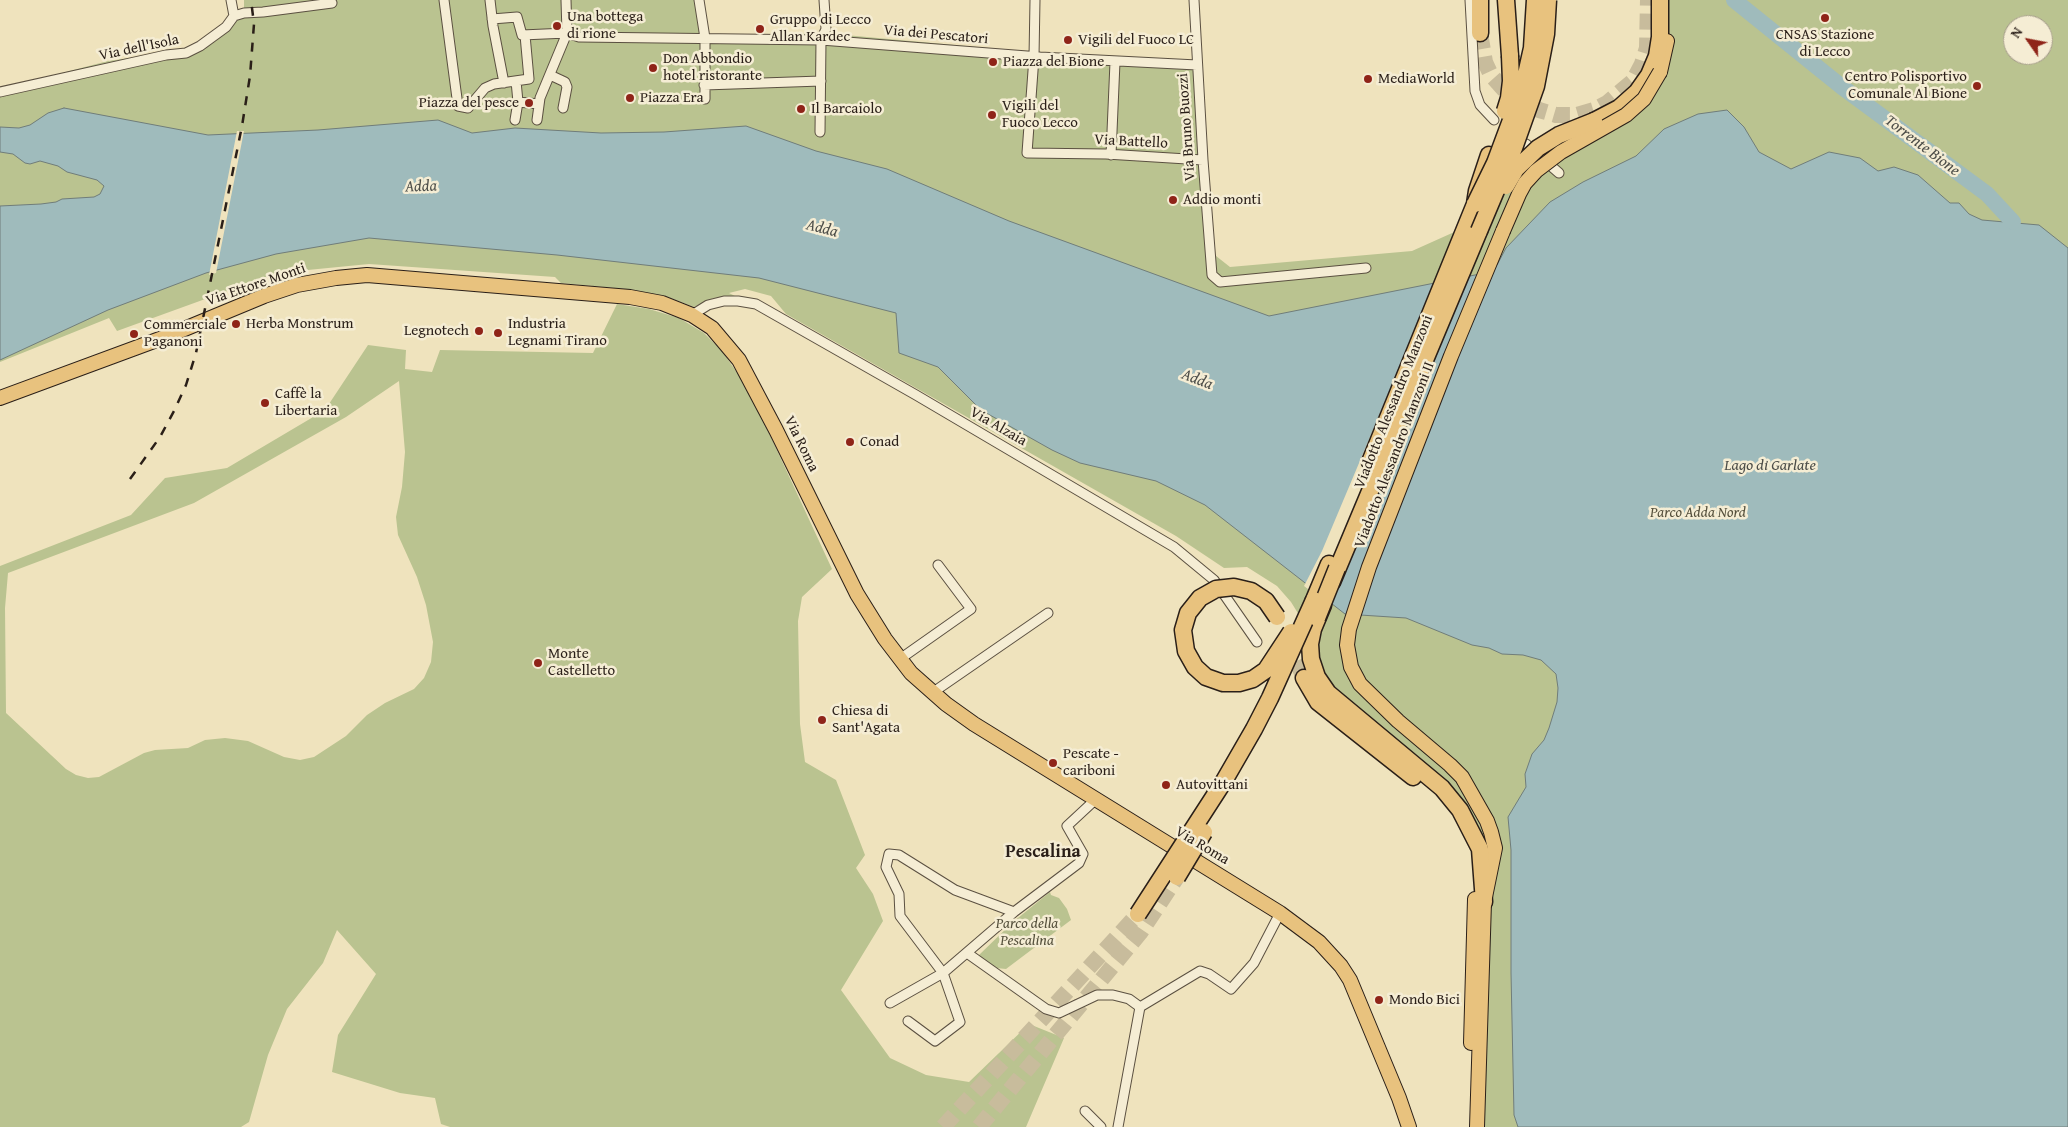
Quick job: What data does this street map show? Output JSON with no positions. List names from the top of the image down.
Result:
{
  "streets": {
    "highway": ["Viadotto Alessandro Manzoni"],
    "main road": ["Via Ettore Monti", "Via Roma", "Viadotto Alessandro Manzoni II"],
    "street": [
      "Via dei Pescatori",
      "Via dell'Isola",
      "Via Bruno Buozzi",
      "Via Battello",
      "Via Alzaia"
    ]
  },
  "crossings": [
    ["Via dei Pescatori", "Via Bruno Buozzi"],
    ["Via dei Pescatori", "Via Battello"],
    ["Via Bruno Buozzi", "Via Battello"],
    ["Via Ettore Monti", "Via Roma"],
    ["Via Alzaia", "Via Roma"]
  ],
  "districts": ["Pescalina"],
  "water": ["Torrente Bione", "Adda", "Lago di Garlate"],
  "parks": ["Parco Adda Nord", "Parco della Pescalina"],
  "places": [
    "CNSAS Stazione di Lecco",
    "Una bottega di rione",
    "Gruppo di Lecco Allan Kardec",
    "Vigili del Fuoco LC",
    "Piazza del Bione",
    "Don Abbondio hotel ristorante",
    "MediaWorld",
    "Centro Polisportivo Comunale Al Bione",
    "Piazza Era",
    "Piazza del pesce",
    "Il Barcaiolo",
    "Vigili del Fuoco Lecco",
    "Addio monti",
    "Herba Monstrum",
    "Legnotech",
    "Industria Legnami Tirano",
    "Commerciale Paganoni",
    "Caffè la Libertaria",
    "Conad",
    "Monte Castelletto",
    "Chiesa di Sant'Agata",
    "Pescate - cariboni",
    "Autovittani",
    "Mondo Bici"
  ],
  "north": "top left"
}
